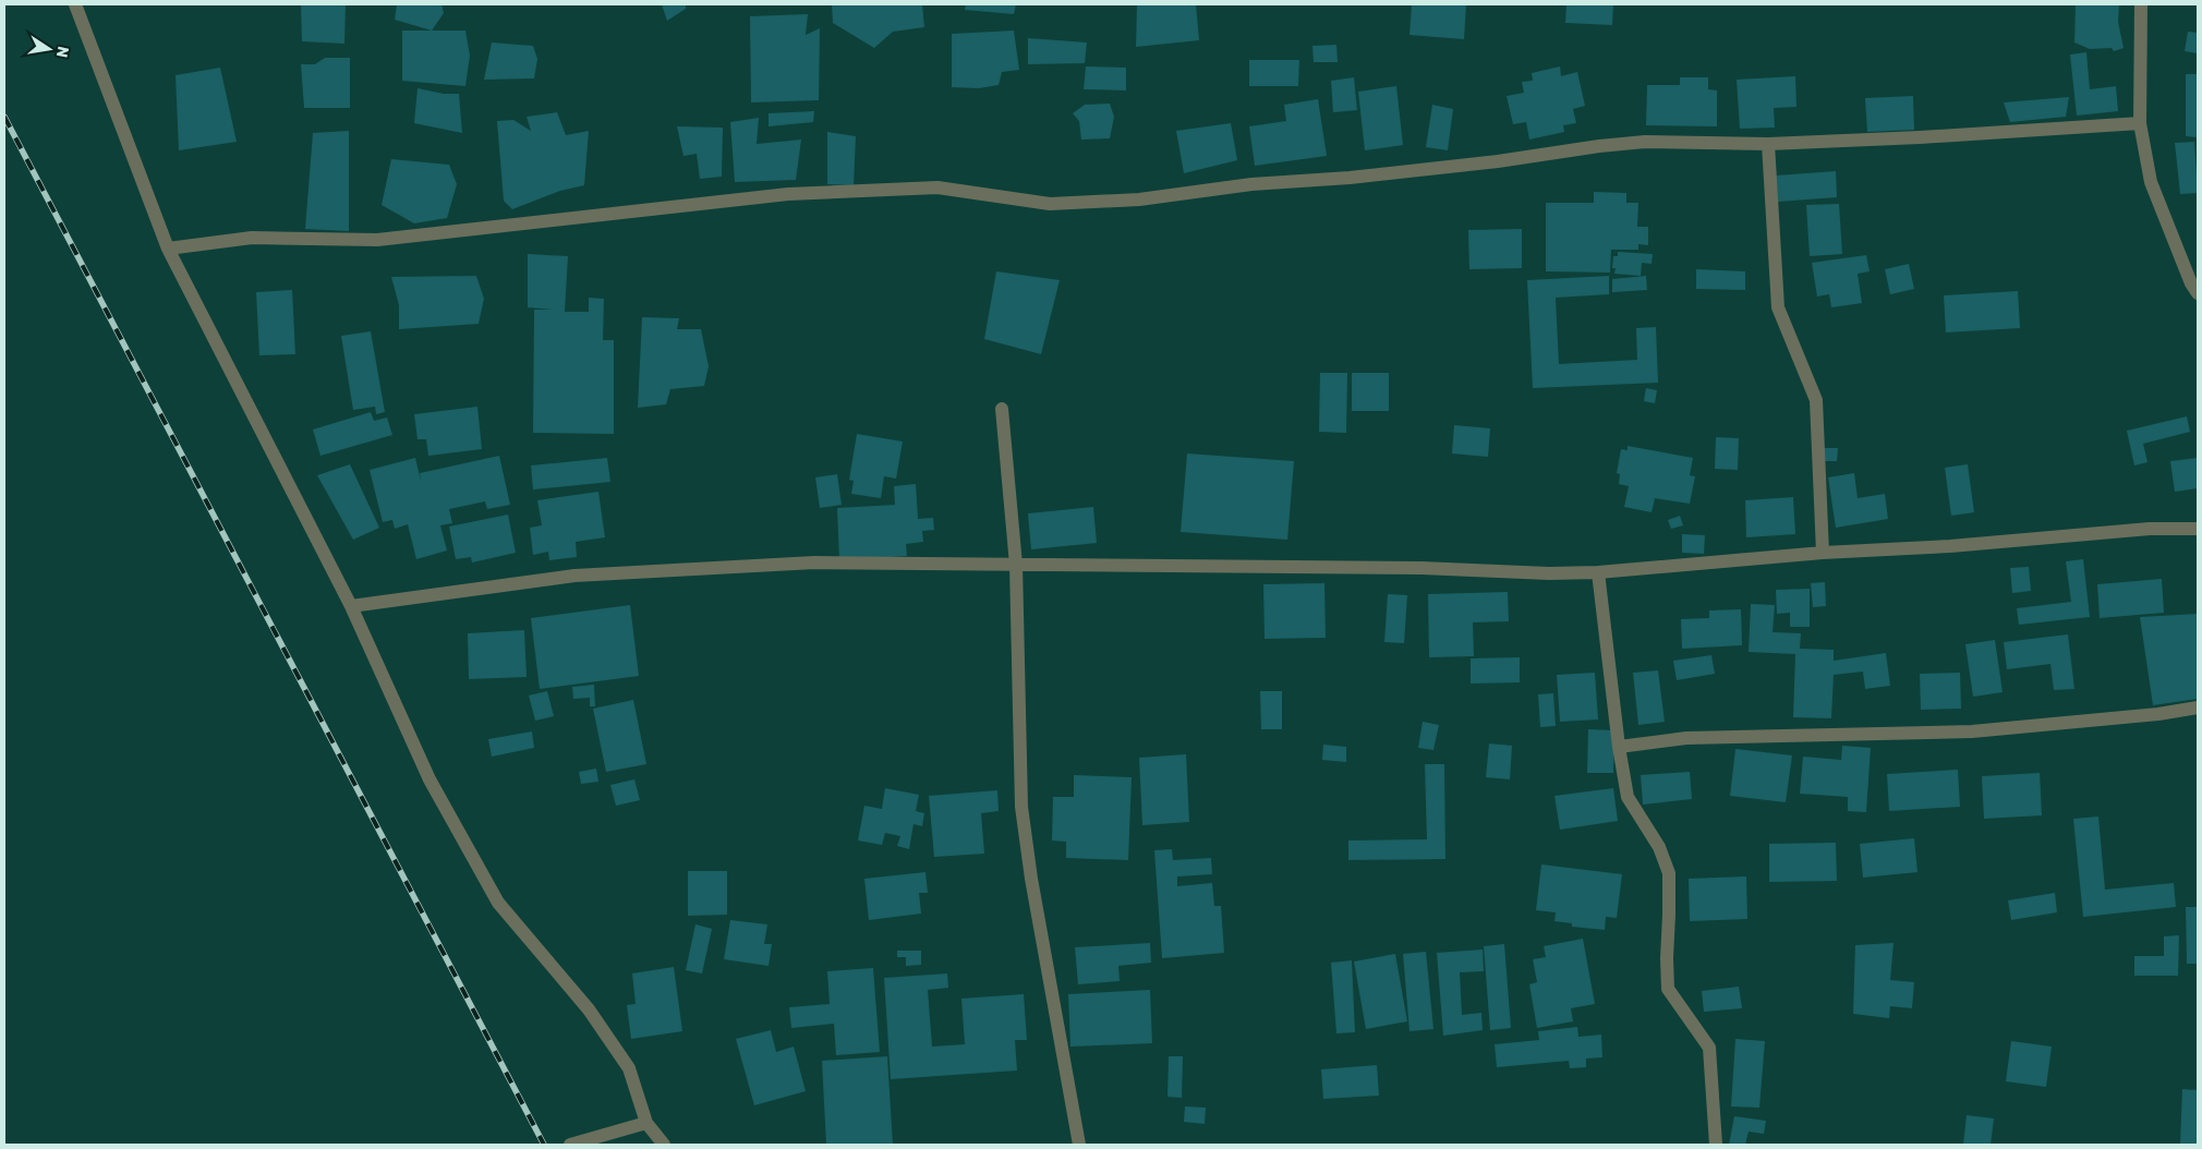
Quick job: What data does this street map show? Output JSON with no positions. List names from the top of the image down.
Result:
{
  "north": "right"
}
